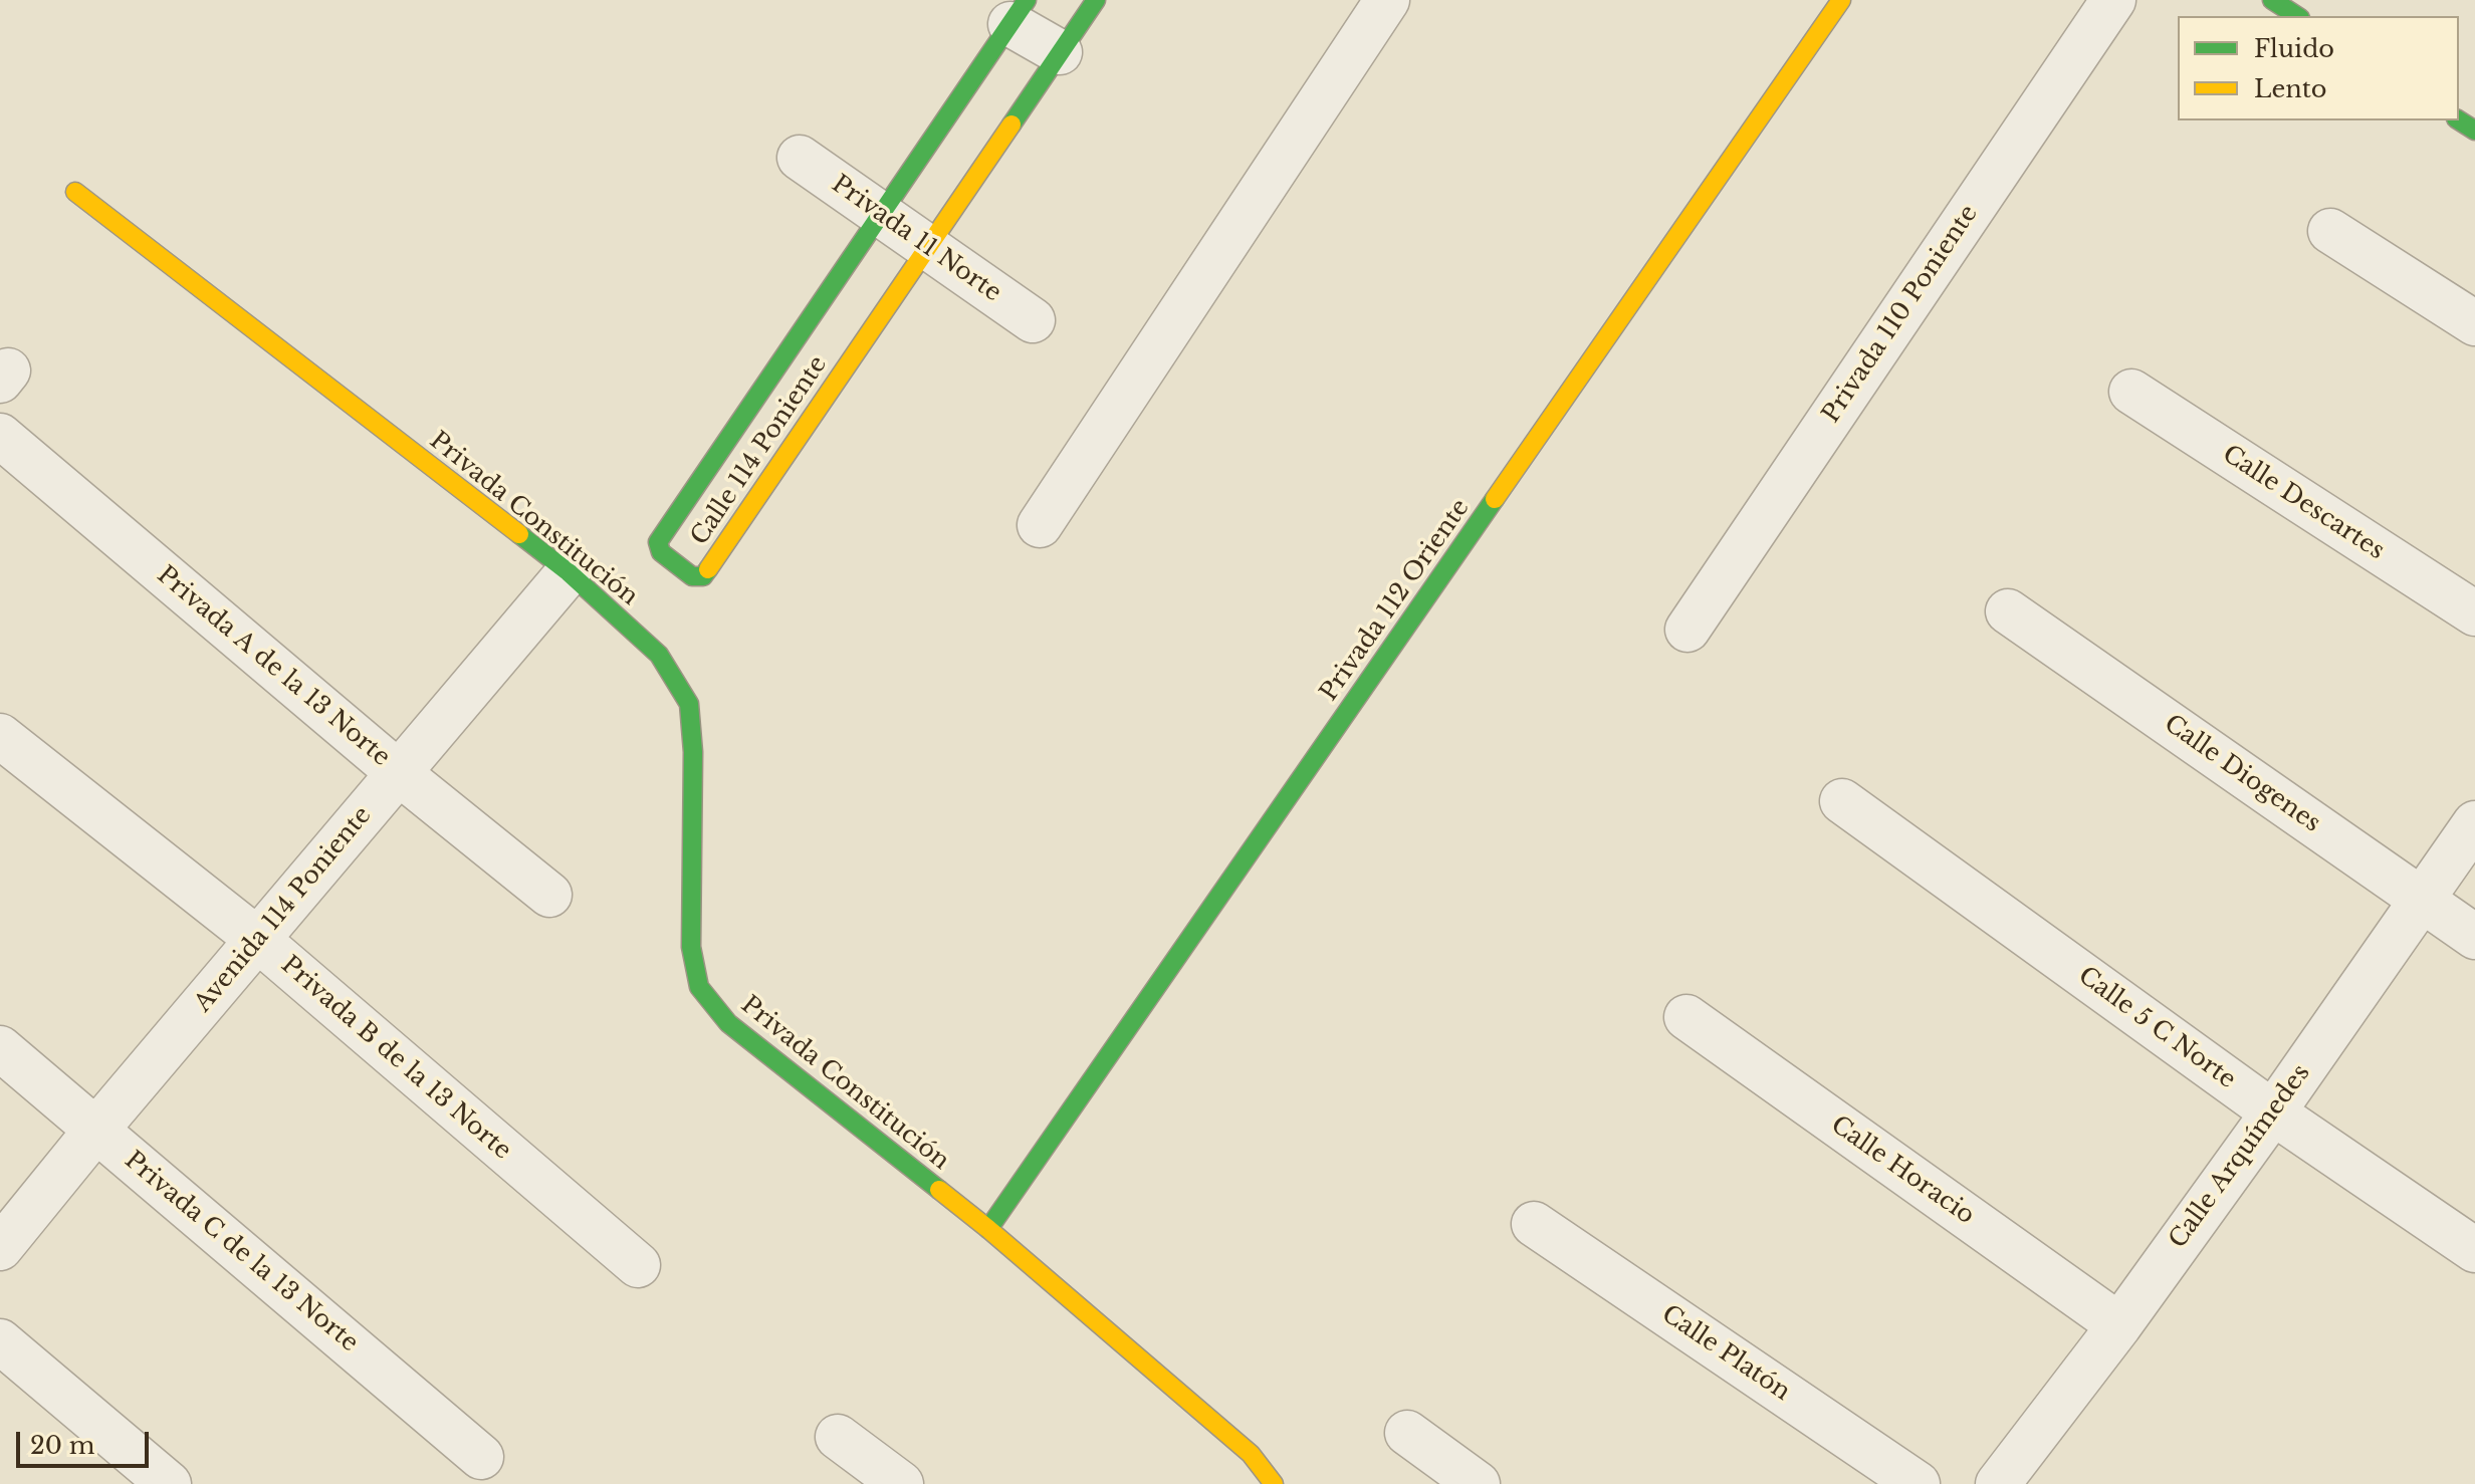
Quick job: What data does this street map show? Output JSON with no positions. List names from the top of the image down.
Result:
{
  "streets": {
    "street": [
      "Privada 11 Norte",
      "Privada 110 Poniente",
      "Calle 114 Poniente",
      "Calle Descartes",
      "Privada Constitución",
      "Privada 112 Oriente",
      "Privada A de la 13 Norte",
      "Calle Diogenes",
      "Avenida 114 Poniente",
      "Calle 5 C Norte",
      "Privada B de la 13 Norte",
      "Calle Arquímedes",
      "Calle Horacio",
      "Privada C de la 13 Norte",
      "Calle Platón"
    ]
  },
  "crossings": [
    ["Privada 11 Norte", "Calle 114 Poniente"],
    ["Privada Constitución", "Privada 112 Oriente"],
    ["Privada Constitución", "Avenida 114 Poniente"],
    ["Privada A de la 13 Norte", "Avenida 114 Poniente"],
    ["Calle Diogenes", "Calle Arquímedes"],
    ["Avenida 114 Poniente", "Privada B de la 13 Norte"],
    ["Avenida 114 Poniente", "Privada C de la 13 Norte"],
    ["Calle 5 C Norte", "Calle Arquímedes"],
    ["Calle Arquímedes", "Calle Horacio"]
  ],
  "legend": ["Fluido", "Lento"],
  "scale_bar": "20 m"
}
